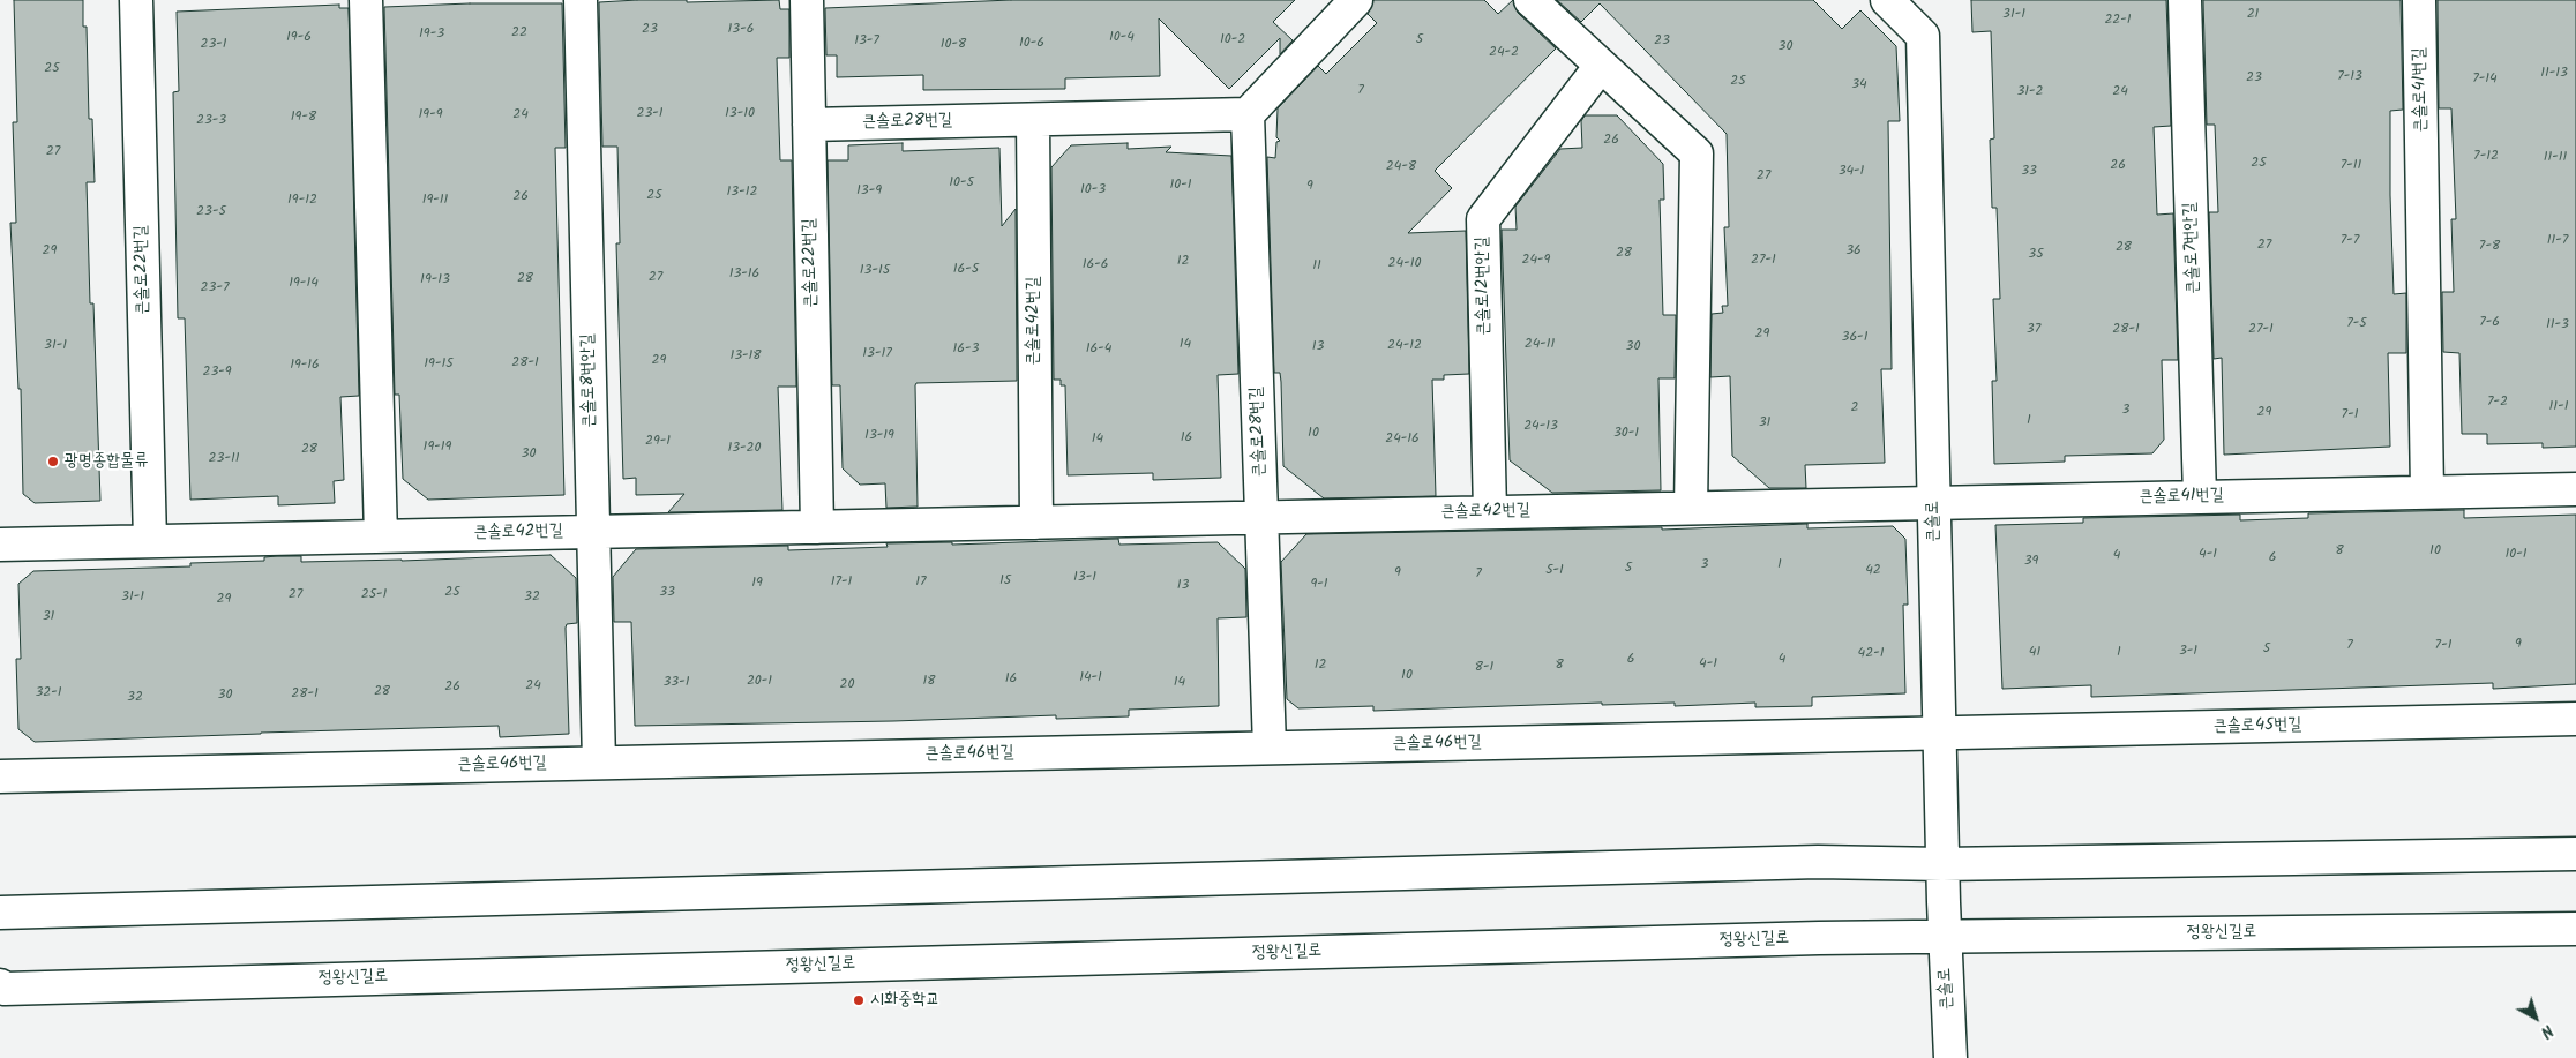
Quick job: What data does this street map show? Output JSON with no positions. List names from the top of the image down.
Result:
{
  "streets": {
    "street": [
      "큰솔로41번길",
      "큰솔로28번길",
      "큰솔로7번안길",
      "큰솔로22번길",
      "큰솔로12번안길",
      "큰솔로42번길",
      "큰솔로8번안길",
      "큰솔로",
      "큰솔로45번길",
      "큰솔로46번길",
      "정왕신길로"
    ]
  },
  "crossings": [
    ["큰솔로41번길", "큰솔로7번안길"],
    ["큰솔로41번길", "큰솔로42번길"],
    ["큰솔로41번길", "큰솔로"],
    ["큰솔로28번길", "큰솔로22번길"],
    ["큰솔로28번길", "큰솔로42번길"],
    ["큰솔로28번길", "큰솔로46번길"],
    ["큰솔로22번길", "큰솔로42번길"],
    ["큰솔로12번안길", "큰솔로42번길"],
    ["큰솔로42번길", "큰솔로8번안길"],
    ["큰솔로42번길", "큰솔로"],
    ["큰솔로8번안길", "큰솔로46번길"],
    ["큰솔로", "큰솔로45번길"],
    ["큰솔로", "큰솔로46번길"],
    ["큰솔로", "정왕신길로"],
    ["큰솔로45번길", "큰솔로46번길"]
  ],
  "places": ["광명종합물류", "시화중학교"],
  "house_numbers": [
    "31-1",
    "21",
    "22-1",
    "23",
    "13-6",
    "22",
    "19-3",
    "19-6",
    "10-4",
    "10-2",
    "5",
    "13-7",
    "23",
    "10-6",
    "23-1",
    "10-8",
    "30",
    "24-2",
    "25",
    "11-13",
    "7-13",
    "23",
    "7-14",
    "25",
    "34",
    "7",
    "31-2",
    "24",
    "23-1",
    "13-10",
    "19-9",
    "24",
    "19-8",
    "23-3",
    "26",
    "27",
    "7-12",
    "11-11",
    "25",
    "26",
    "7-11",
    "24-8",
    "34-1",
    "33",
    "27",
    "10-5",
    "10-1",
    "9",
    "10-3",
    "13-9",
    "13-12",
    "25",
    "26",
    "19-12",
    "19-11",
    "23-5",
    "7-7",
    "11-7",
    "27",
    "7-8",
    "28",
    "29",
    "36",
    "28",
    "35",
    "24-9",
    "27-1",
    "12",
    "24-10",
    "16-6",
    "11",
    "16-5",
    "13-15",
    "13-16",
    "27",
    "28",
    "19-13",
    "19-14",
    "23-7",
    "7-6",
    "7-5",
    "11-3",
    "37",
    "28-1",
    "27-1",
    "29",
    "36-1",
    "14",
    "24-11",
    "31-1",
    "24-12",
    "13",
    "30",
    "16-3",
    "16-4",
    "13-17",
    "13-18",
    "29",
    "28-1",
    "19-15",
    "19-16",
    "23-9",
    "7-2",
    "11-1",
    "2",
    "3",
    "29",
    "7-1",
    "1",
    "31",
    "24-13",
    "10",
    "30-1",
    "13-19",
    "16",
    "14",
    "24-16",
    "29-1",
    "19-19",
    "13-20",
    "28",
    "30",
    "23-11",
    "8",
    "10",
    "4-1",
    "10-1",
    "4",
    "6",
    "39",
    "3",
    "1",
    "5",
    "5-1",
    "42",
    "9",
    "7",
    "13-1",
    "15",
    "17-1",
    "17",
    "19",
    "9-1",
    "13",
    "25",
    "33",
    "27",
    "25-1",
    "31-1",
    "32",
    "29",
    "31",
    "9",
    "7",
    "7-1",
    "5",
    "3-1",
    "41",
    "1",
    "42-1",
    "6",
    "4",
    "4-1",
    "12",
    "8",
    "8-1",
    "10",
    "14-1",
    "16",
    "20-1",
    "18",
    "33-1",
    "14",
    "20",
    "24",
    "26",
    "28",
    "32-1",
    "28-1",
    "30",
    "32"
  ],
  "north": "bottom right"
}
